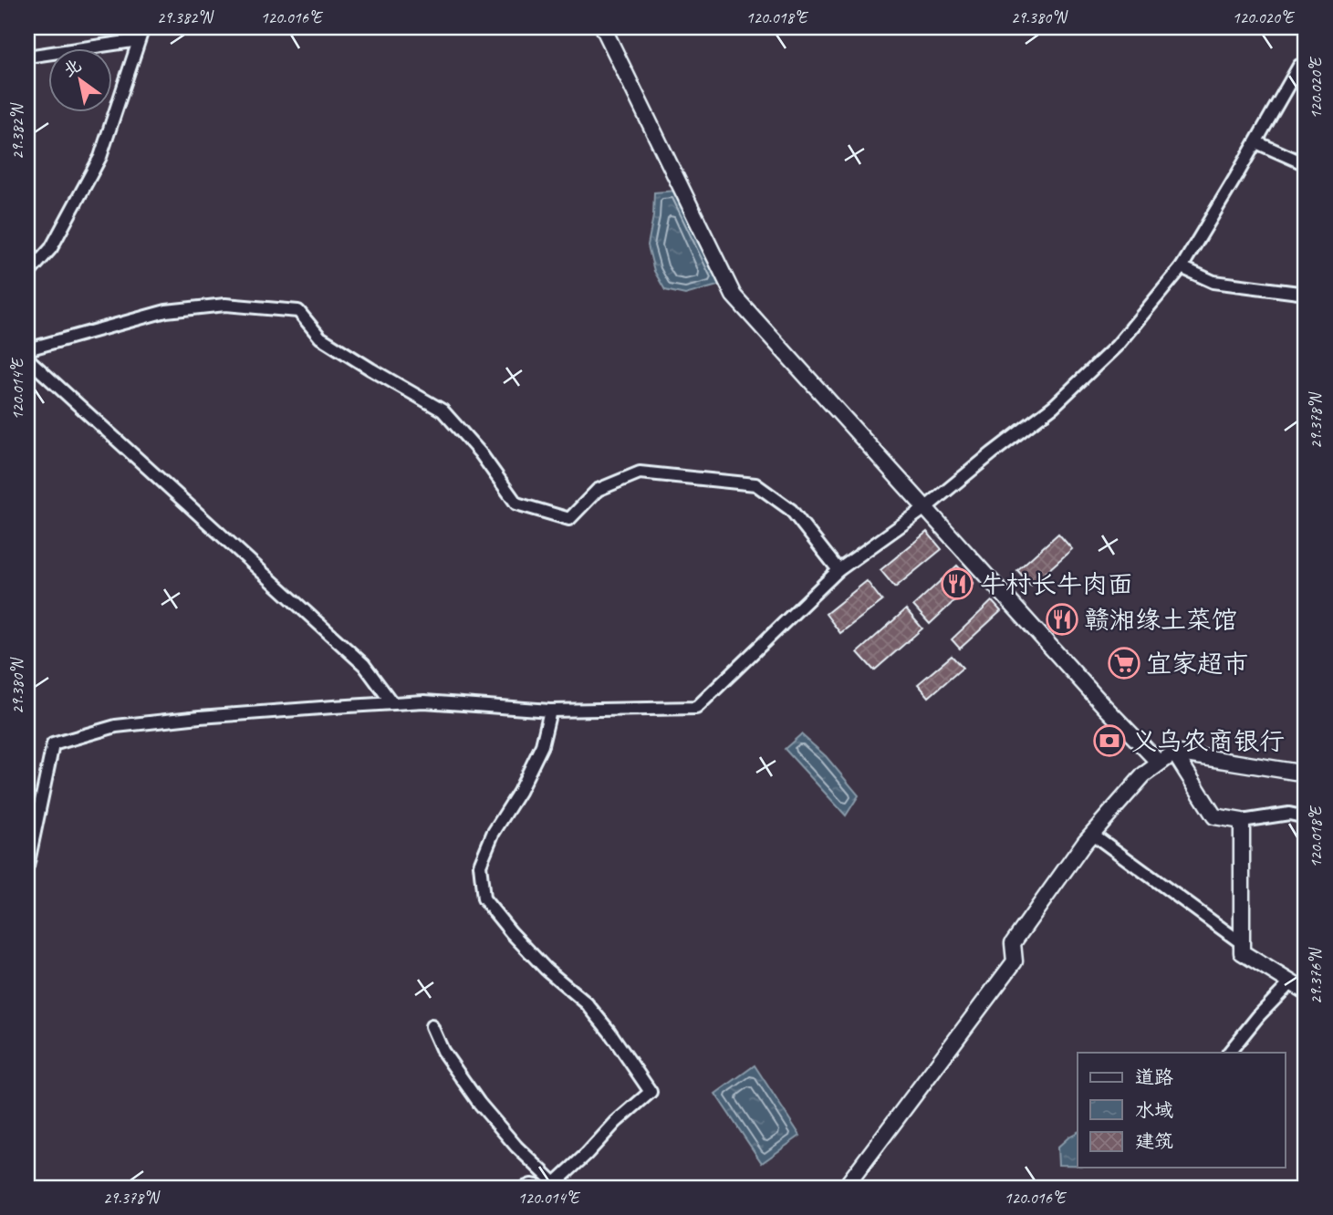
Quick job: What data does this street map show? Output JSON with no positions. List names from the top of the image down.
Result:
{
  "places": {
    "restaurant": ["牛村长牛肉面", "赣湘缘土菜馆"],
    "supermarket": ["宜家超市"],
    "bank": ["义乌农商银行"]
  },
  "legend": ["道路", "水域", "建筑"],
  "north": "top left",
  "coordinates": [
    "29.382°N",
    "120.016°E",
    "120.018°E",
    "29.380°N",
    "120.020°E",
    "120.014°E",
    "29.378°N",
    "29.376°N"
  ]
}
